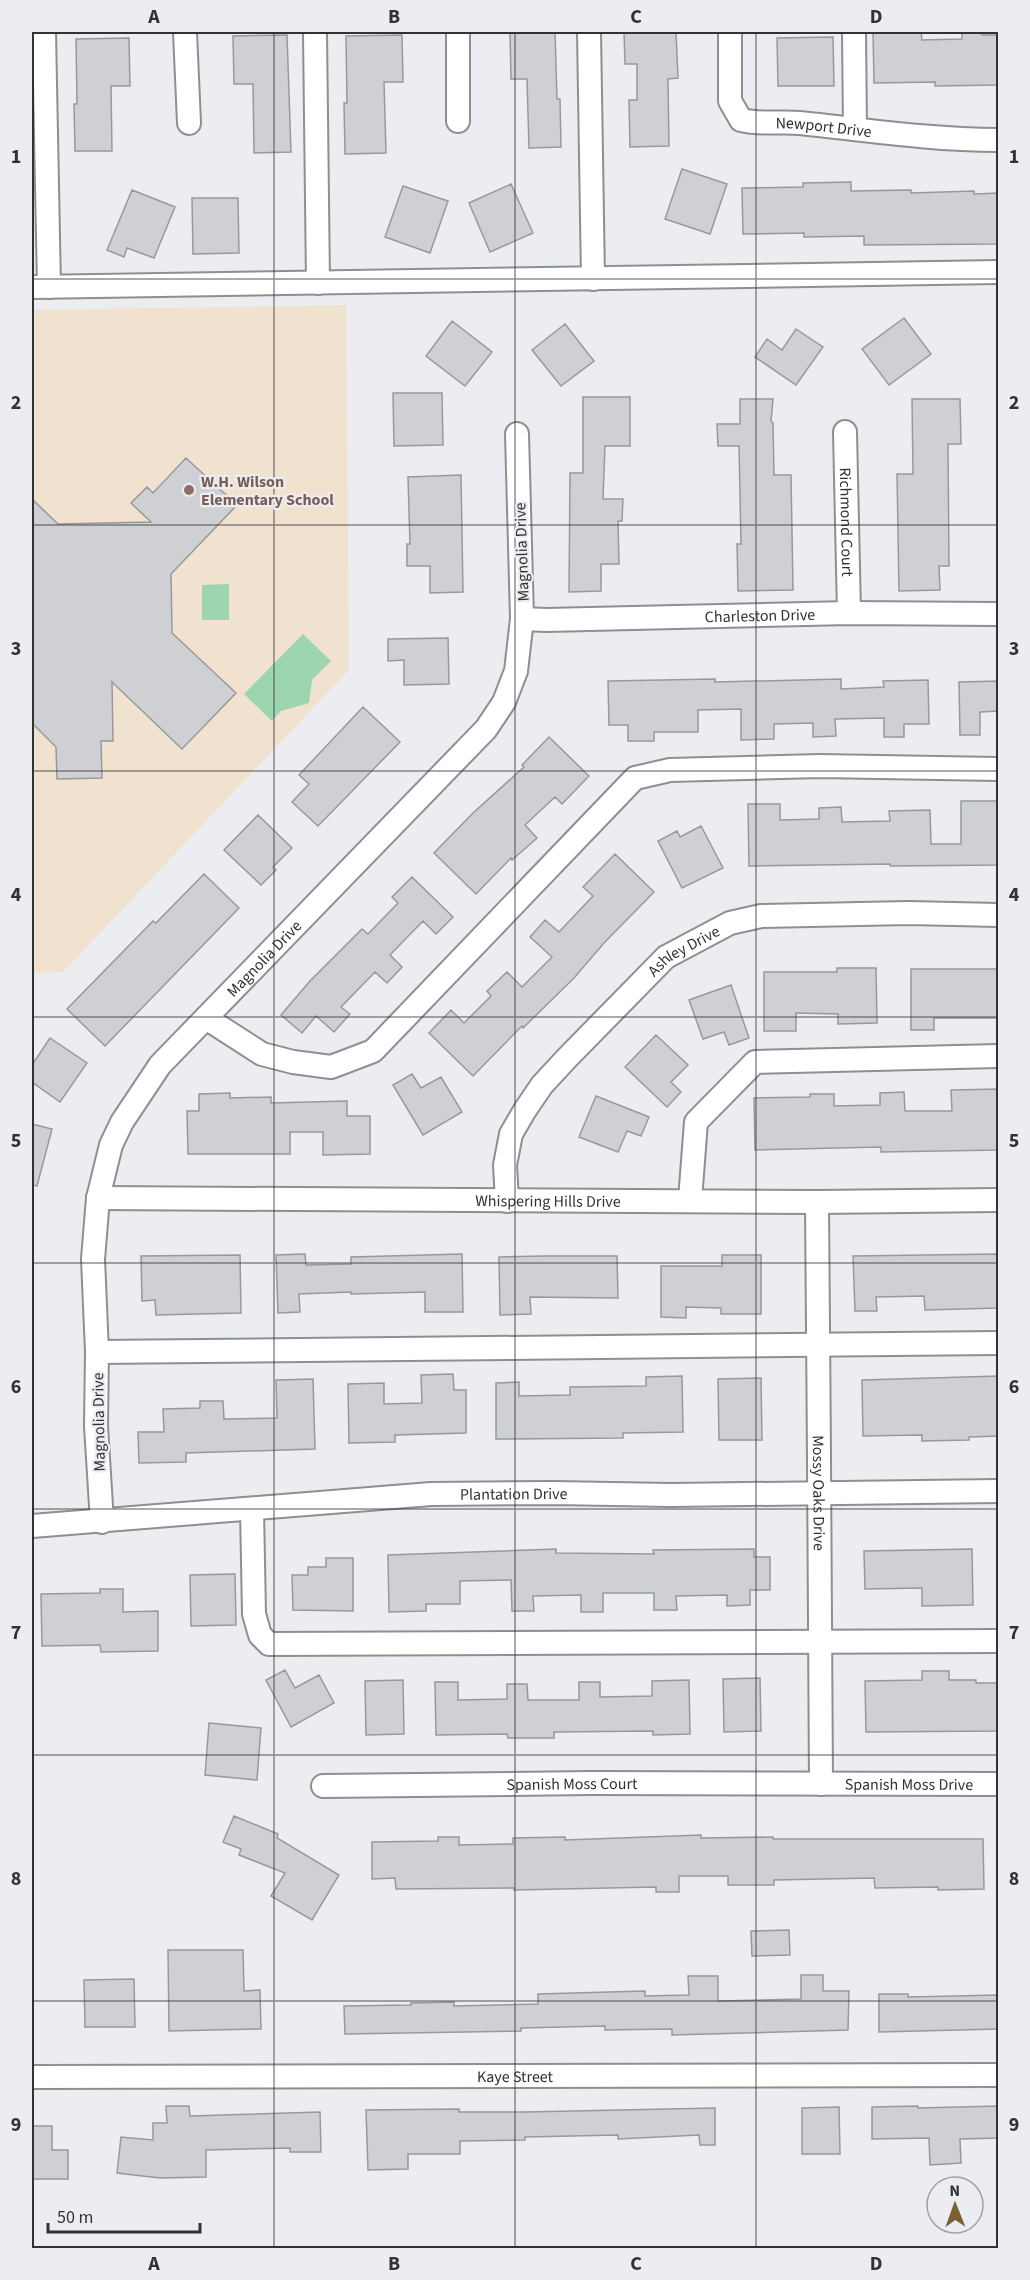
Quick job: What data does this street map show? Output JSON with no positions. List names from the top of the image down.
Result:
{
  "streets": {
    "street": [
      "Newport Drive",
      "Richmond Court",
      "Magnolia Drive",
      "Charleston Drive",
      "Ashley Drive",
      "Whispering Hills Drive",
      "Mossy Oaks Drive",
      "Plantation Drive",
      "Spanish Moss Court",
      "Spanish Moss Drive",
      "Kaye Street"
    ]
  },
  "crossings": [
    ["Richmond Court", "Charleston Drive"],
    ["Magnolia Drive", "Charleston Drive"],
    ["Magnolia Drive", "Whispering Hills Drive"],
    ["Magnolia Drive", "Plantation Drive"],
    ["Ashley Drive", "Whispering Hills Drive"],
    ["Whispering Hills Drive", "Mossy Oaks Drive"],
    ["Mossy Oaks Drive", "Plantation Drive"],
    ["Mossy Oaks Drive", "Spanish Moss Court"],
    ["Mossy Oaks Drive", "Spanish Moss Drive"],
    ["Spanish Moss Court", "Spanish Moss Drive"]
  ],
  "places": ["W.H. Wilson Elementary School"],
  "scale_bar": "50 m",
  "north": "top",
  "grid": {
    "columns": [
      "A",
      "B",
      "C",
      "D"
    ],
    "rows": [
      "1",
      "2",
      "3",
      "4",
      "5",
      "6",
      "7",
      "8",
      "9"
    ]
  }
}
